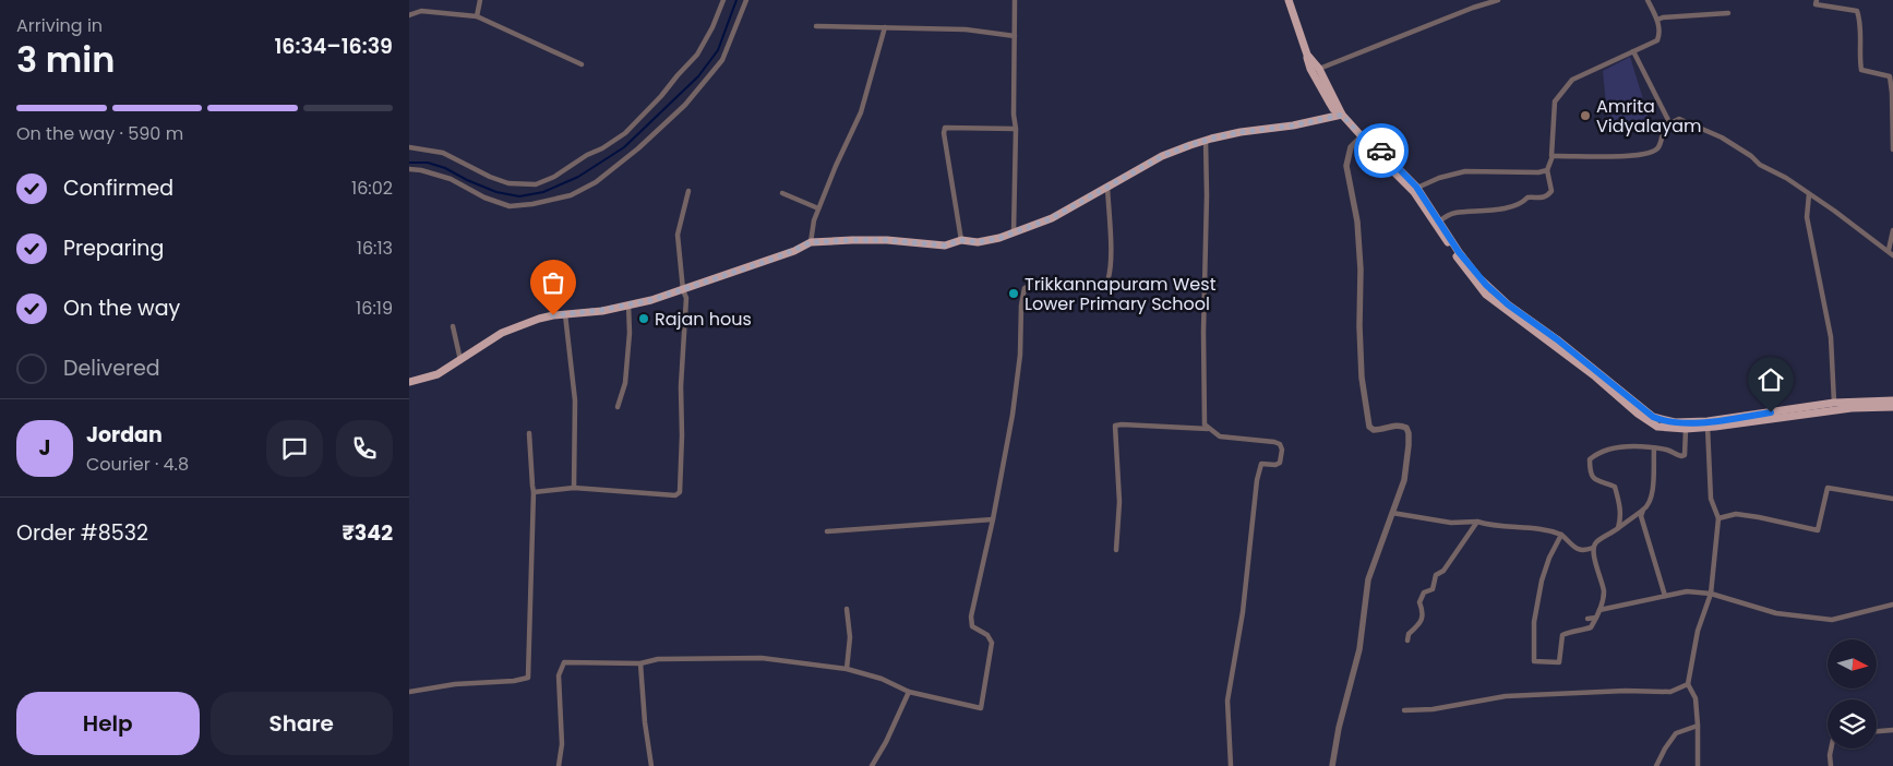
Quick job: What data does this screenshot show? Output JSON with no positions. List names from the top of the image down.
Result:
{
  "places": ["Amrita Vidyalayam", "Trikkannapuram West Lower Primary School", "Rajan hous"],
  "north": "right",
  "page": {
    "heading": ["3 min", "Arriving in", "16:34–16:39"],
    "panel": [
      "Jordan",
      "Courier · 4.8",
      "Order #8532",
      "₹342"
    ],
    "bar": "On the way · 590 m",
    "list": [
      ["Confirmed", "16:02"],
      ["Preparing", "16:13"],
      ["On the way", "16:19"],
      "Delivered"
    ],
    "round": "J",
    "buttons": ["Help", "Share"]
  }
}
